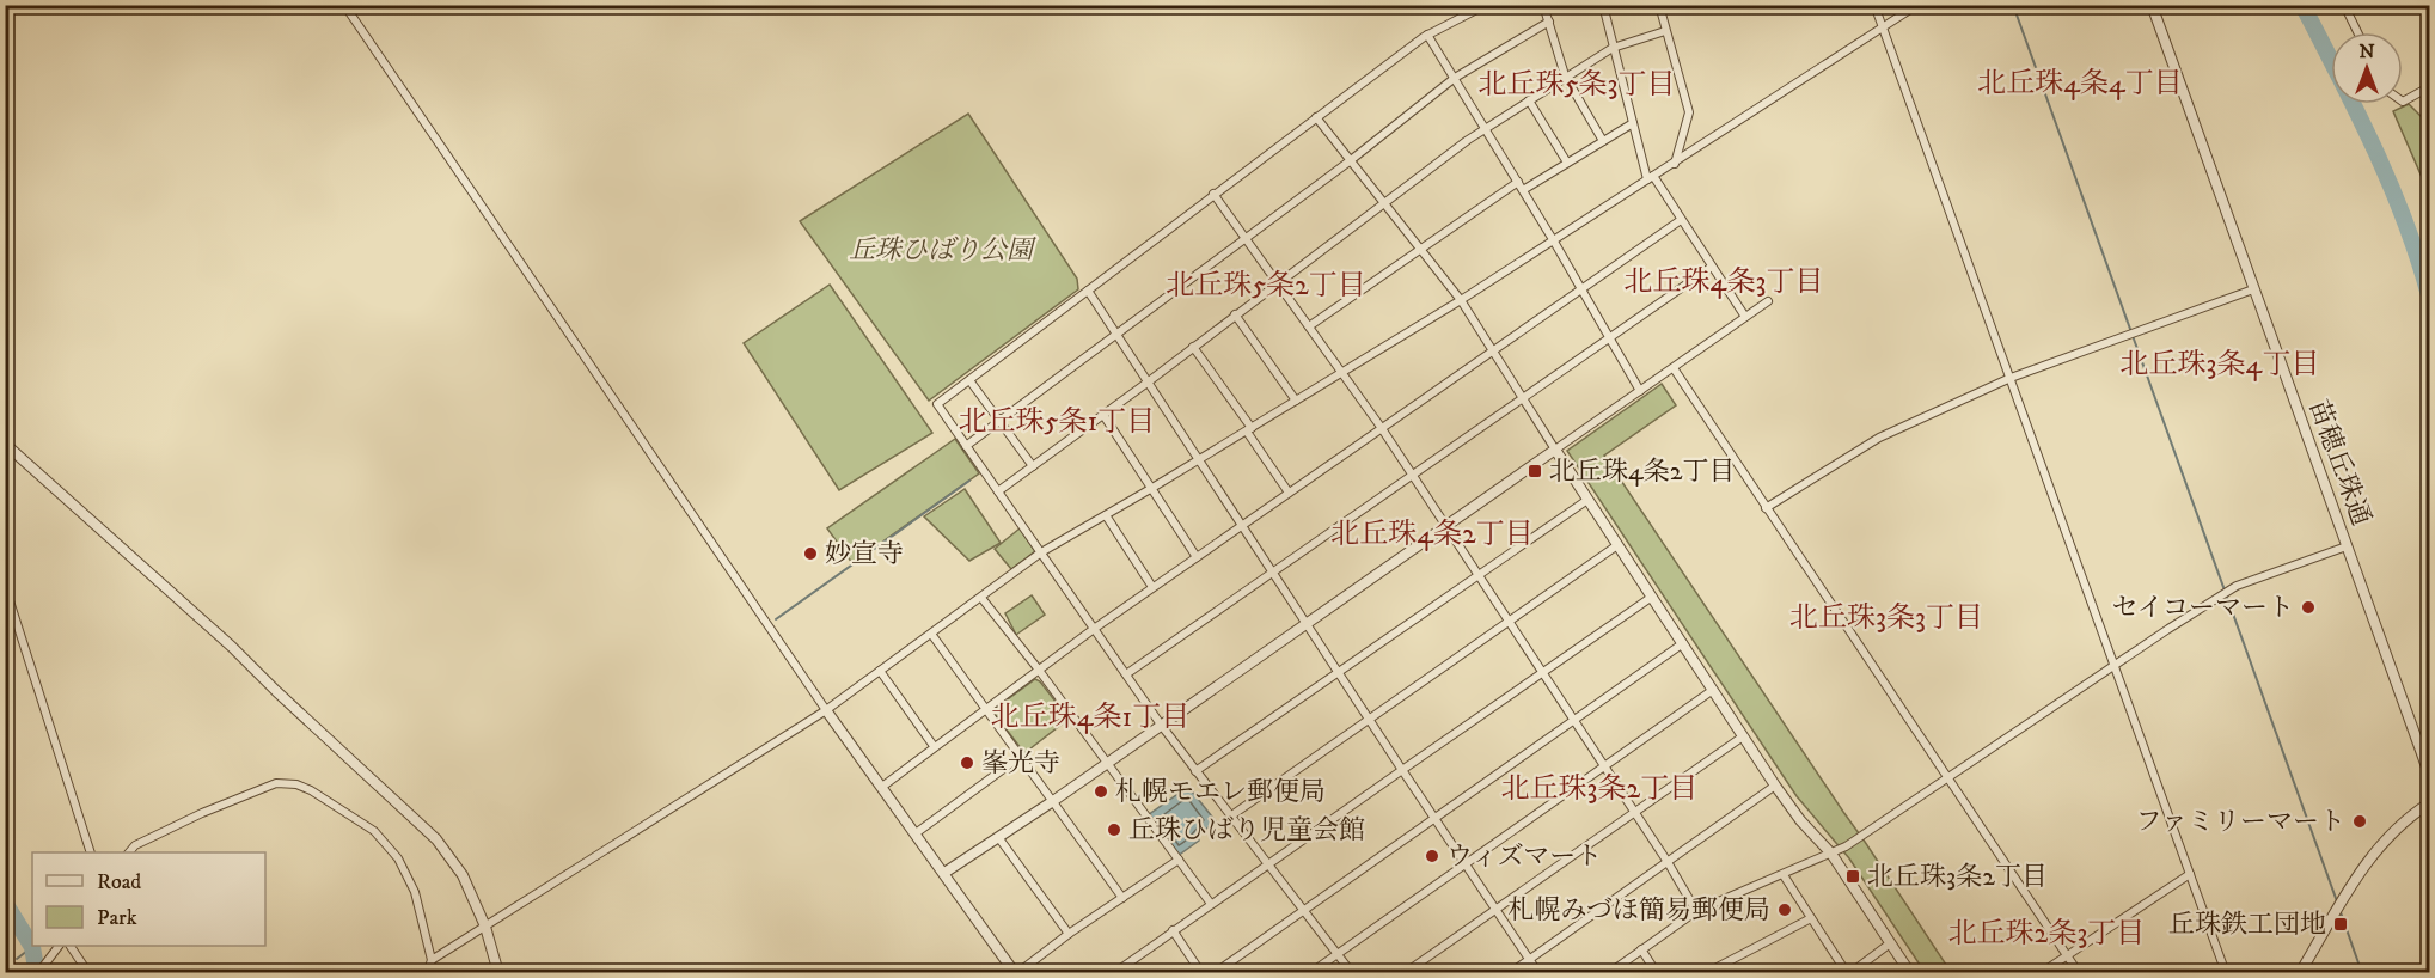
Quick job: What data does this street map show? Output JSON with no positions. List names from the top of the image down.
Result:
{
  "streets": {
    "street": ["苗穂丘珠通"]
  },
  "districts": [
    "北丘珠4条4丁目",
    "北丘珠5条3丁目",
    "北丘珠4条3丁目",
    "北丘珠5条2丁目",
    "北丘珠3条4丁目",
    "北丘珠5条1丁目",
    "北丘珠4条2丁目",
    "北丘珠3条3丁目",
    "北丘珠4条1丁目",
    "北丘珠3条2丁目",
    "北丘珠2条3丁目"
  ],
  "parks": ["丘珠ひばり公園"],
  "places": {
    "transit": ["北丘珠4条2丁目", "北丘珠3条2丁目", "丘珠鉄工団地"],
    "other": [
      "妙宣寺",
      "セイコーマート",
      "峯光寺",
      "札幌モエレ郵便局",
      "ファミリーマート",
      "丘珠ひばり児童会館",
      "ウィズマート",
      "札幌みづほ簡易郵便局"
    ]
  },
  "legend": ["Road", "Park"],
  "north": "top"
}
